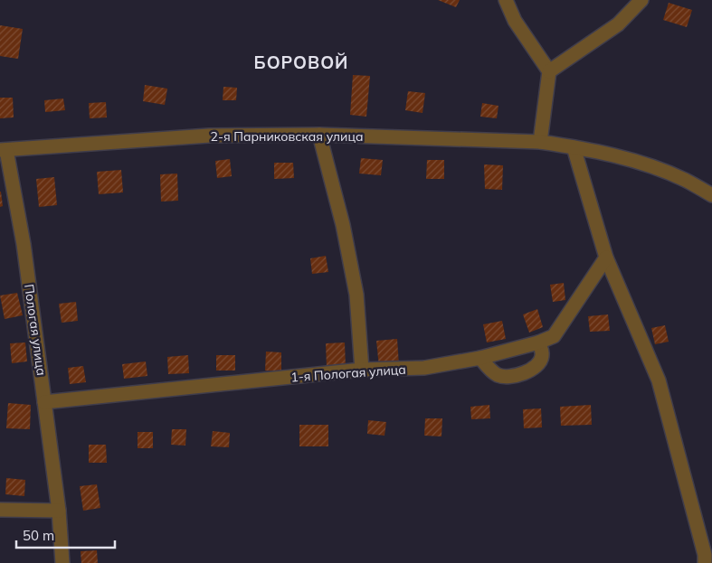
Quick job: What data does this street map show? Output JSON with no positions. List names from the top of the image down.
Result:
{
  "streets": {
    "street": ["2-я Парниковская улица", "Пологая улица", "1-я Пологая улица"]
  },
  "crossings": [
    ["2-я Парниковская улица", "Пологая улица"],
    ["Пологая улица", "1-я Пологая улица"]
  ],
  "districts": ["БОРОВОЙ"],
  "scale_bar": "50 m"
}
